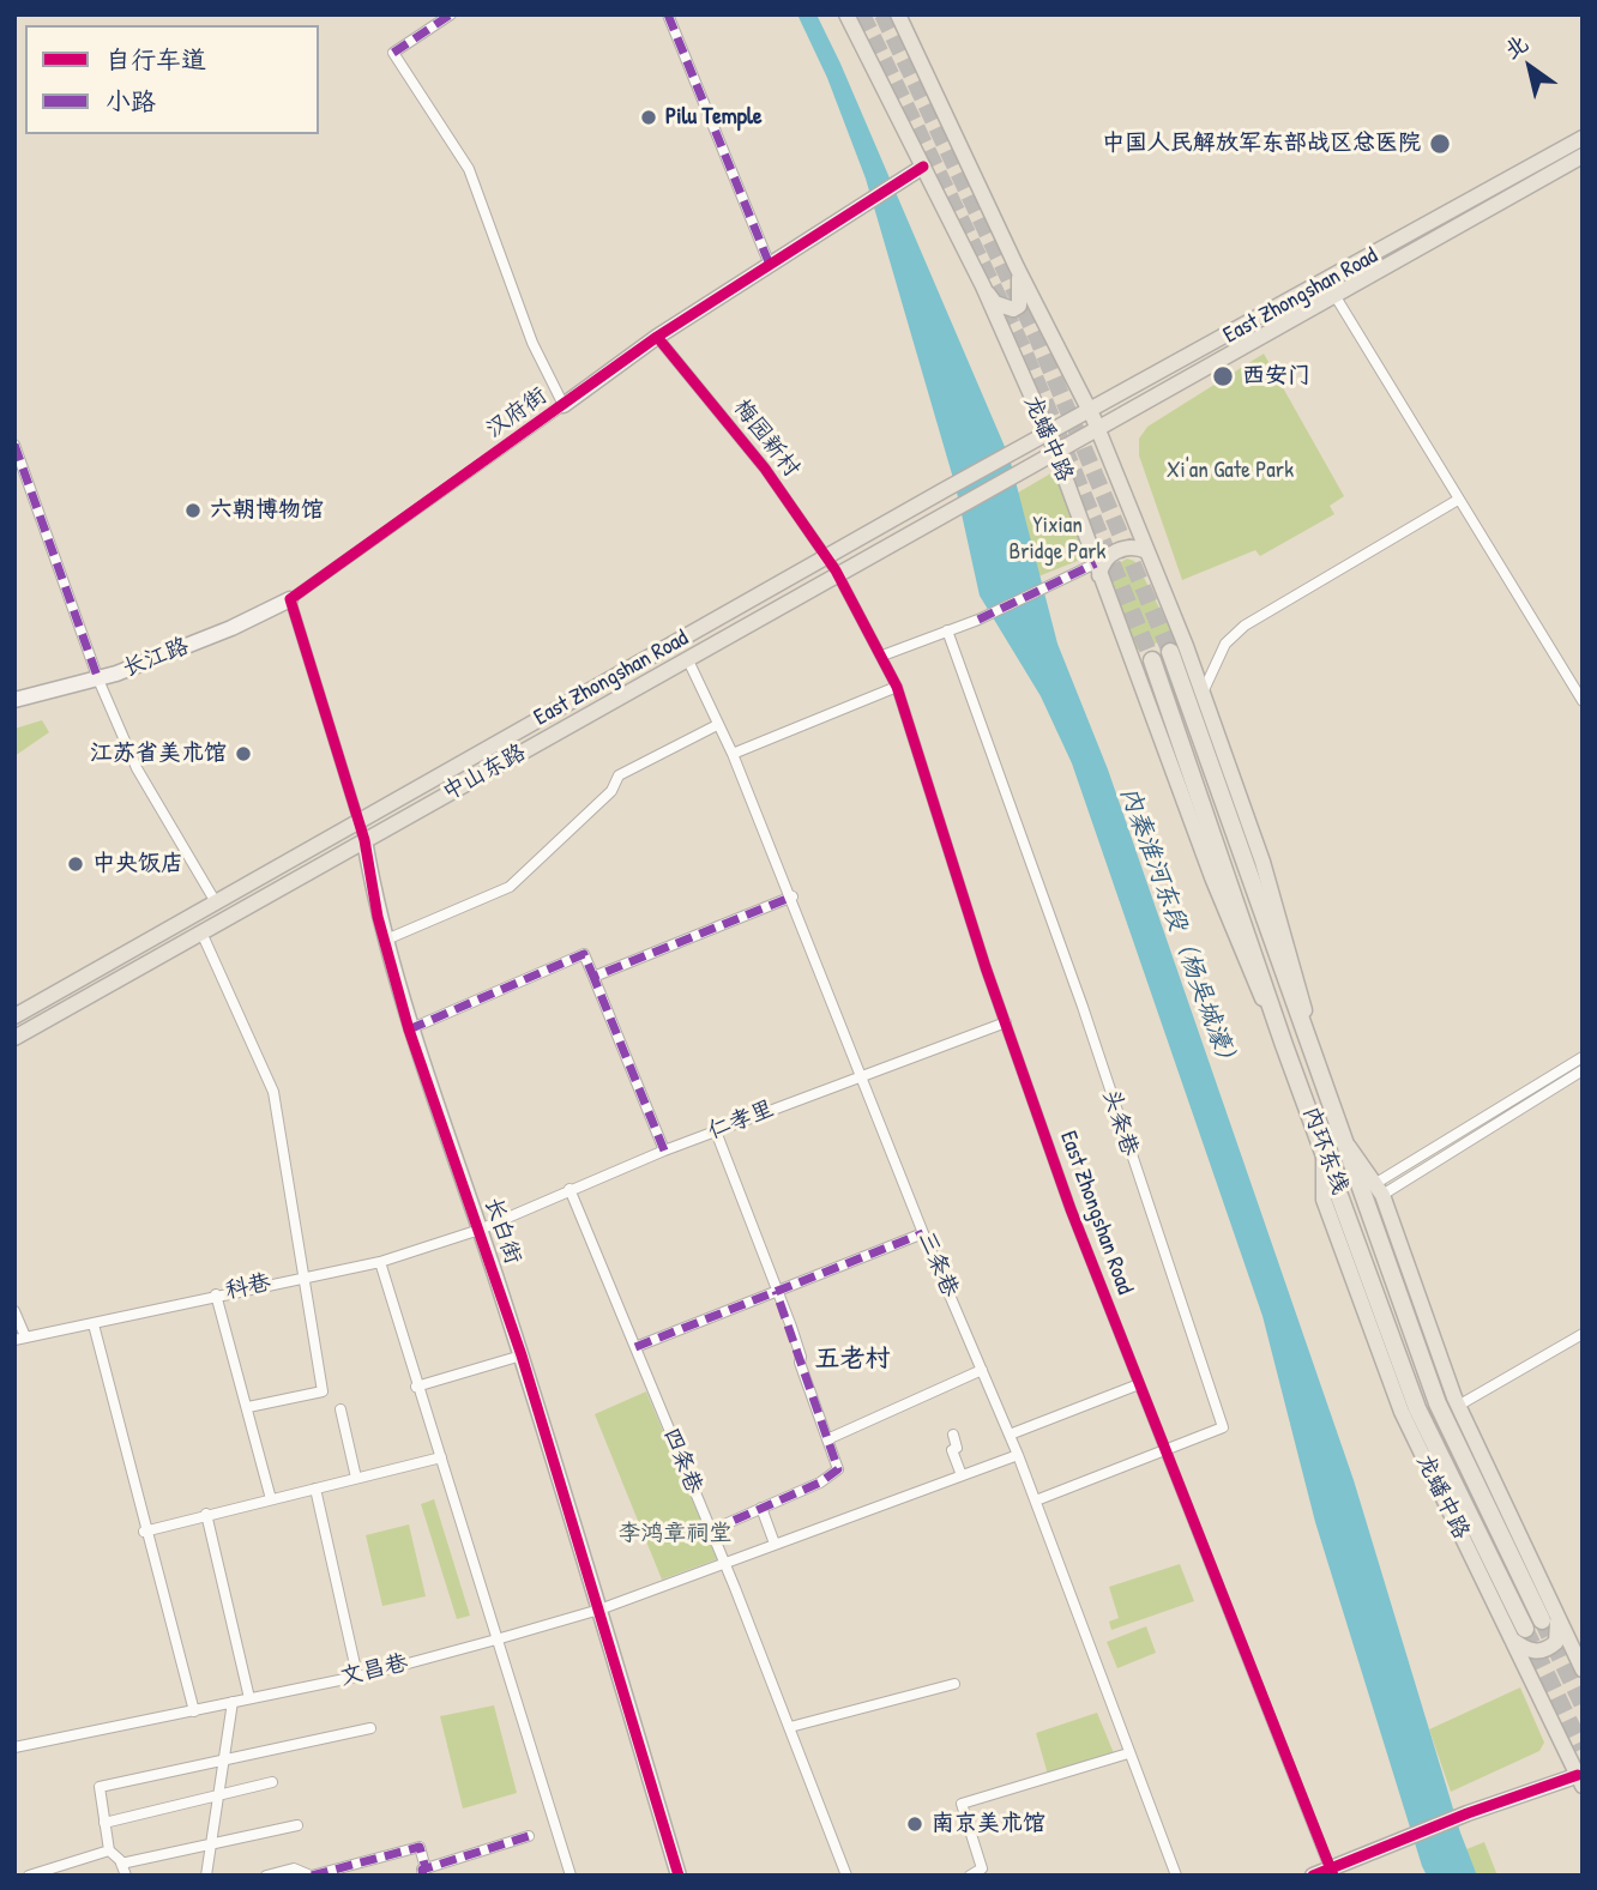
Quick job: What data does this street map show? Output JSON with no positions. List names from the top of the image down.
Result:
{
  "streets": {
    "highway": ["内环东线"],
    "main road": ["East Zhongshan Road", "龙蟠中路", "中山东路"],
    "street": [
      "汉府街",
      "梅园新村",
      "长江路",
      "仁孝里",
      "头条巷",
      "长白街",
      "三条巷",
      "科巷",
      "四条巷",
      "文昌巷"
    ]
  },
  "crossings": [
    ["East Zhongshan Road", "梅园新村"],
    ["East Zhongshan Road", "龙蟠中路"],
    ["East Zhongshan Road", "中山东路"],
    ["East Zhongshan Road", "仁孝里"],
    ["East Zhongshan Road", "头条巷"],
    ["East Zhongshan Road", "长白街"],
    ["汉府街", "梅园新村"],
    ["汉府街", "龙蟠中路"],
    ["汉府街", "长江路"],
    ["汉府街", "长白街"],
    ["梅园新村", "中山东路"],
    ["龙蟠中路", "内环东线"],
    ["长江路", "长白街"],
    ["中山东路", "长白街"],
    ["中山东路", "三条巷"],
    ["仁孝里", "长白街"],
    ["仁孝里", "三条巷"],
    ["仁孝里", "科巷"],
    ["仁孝里", "四条巷"],
    ["头条巷", "三条巷"],
    ["长白街", "科巷"],
    ["长白街", "文昌巷"],
    ["三条巷", "文昌巷"],
    ["四条巷", "文昌巷"]
  ],
  "districts": ["五老村"],
  "water": ["内秦淮河东段（杨吴城濠）"],
  "parks": ["Xi'an Gate Park", "Yixian Bridge Park", "李鸿章祠堂"],
  "places": [
    "Pilu Temple",
    "中国人民解放军东部战区总医院",
    "西安门",
    "六朝博物馆",
    "江苏省美术馆",
    "中央饭店",
    "南京美术馆"
  ],
  "legend": ["自行车道", "小路"],
  "north": "top left"
}
